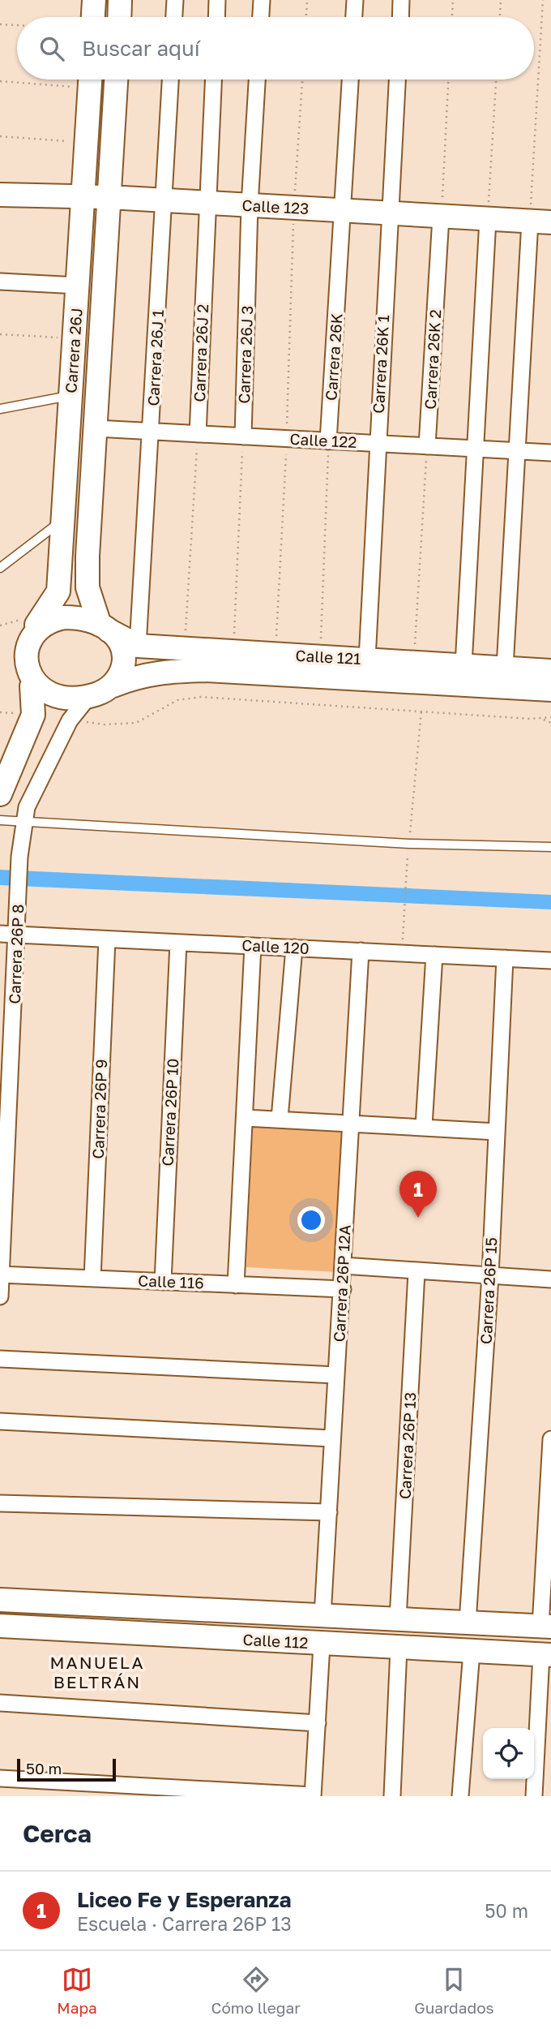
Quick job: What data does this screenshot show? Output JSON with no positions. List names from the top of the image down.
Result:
{
  "streets": {
    "street": [
      "Calle 123",
      "Carrera 26J",
      "Carrera 26J 2",
      "Carrera 26J 3",
      "Carrera 26K",
      "Carrera 26J 1",
      "Carrera 26K 2",
      "Carrera 26K 1",
      "Calle 122",
      "Calle 121",
      "Calle 120",
      "Carrera 26P 8",
      "Carrera 26P 9",
      "Carrera 26P 10",
      "Calle 116",
      "Carrera 26P 12A",
      "Carrera 26P 15",
      "Carrera 26P 13",
      "Calle 112"
    ]
  },
  "crossings": [
    ["Calle 123", "Carrera 26J"],
    ["Calle 123", "Carrera 26J 2"],
    ["Calle 123", "Carrera 26J 3"],
    ["Calle 123", "Carrera 26K"],
    ["Calle 123", "Carrera 26J 1"],
    ["Calle 123", "Carrera 26K 2"],
    ["Calle 123", "Carrera 26K 1"],
    ["Carrera 26J", "Calle 122"],
    ["Carrera 26J", "Calle 121"],
    ["Carrera 26J", "Carrera 26P 8"],
    ["Carrera 26J 2", "Calle 122"],
    ["Carrera 26J 3", "Calle 122"],
    ["Carrera 26K", "Calle 122"],
    ["Carrera 26J 1", "Calle 122"],
    ["Carrera 26J 1", "Calle 121"],
    ["Carrera 26K 2", "Calle 122"],
    ["Carrera 26K 1", "Calle 122"],
    ["Carrera 26K 1", "Calle 121"],
    ["Calle 121", "Carrera 26P 8"],
    ["Calle 120", "Carrera 26P 8"],
    ["Calle 120", "Carrera 26P 9"],
    ["Calle 120", "Carrera 26P 10"],
    ["Calle 120", "Carrera 26P 12A"],
    ["Calle 120", "Carrera 26P 15"],
    ["Carrera 26P 8", "Calle 116"],
    ["Carrera 26P 9", "Calle 116"],
    ["Carrera 26P 10", "Calle 116"],
    ["Calle 116", "Carrera 26P 12A"],
    ["Carrera 26P 12A", "Calle 112"],
    ["Carrera 26P 15", "Calle 112"],
    ["Carrera 26P 13", "Calle 112"]
  ],
  "districts": ["MANUELA BELTRÁN"],
  "scale_bar": "50 m",
  "page": {
    "search": "Buscar aquí",
    "pins": "1",
    "scale": "50 m",
    "heading": "Cerca",
    "list": [
      {
        "mark": "1",
        "name": "Liceo Fe y Esperanza",
        "note": "Escuela · Carrera 26P 13",
        "value": "50 m"
      }
    ],
    "nav": ["Mapa", "Cómo llegar", "Guardados"]
  }
}
